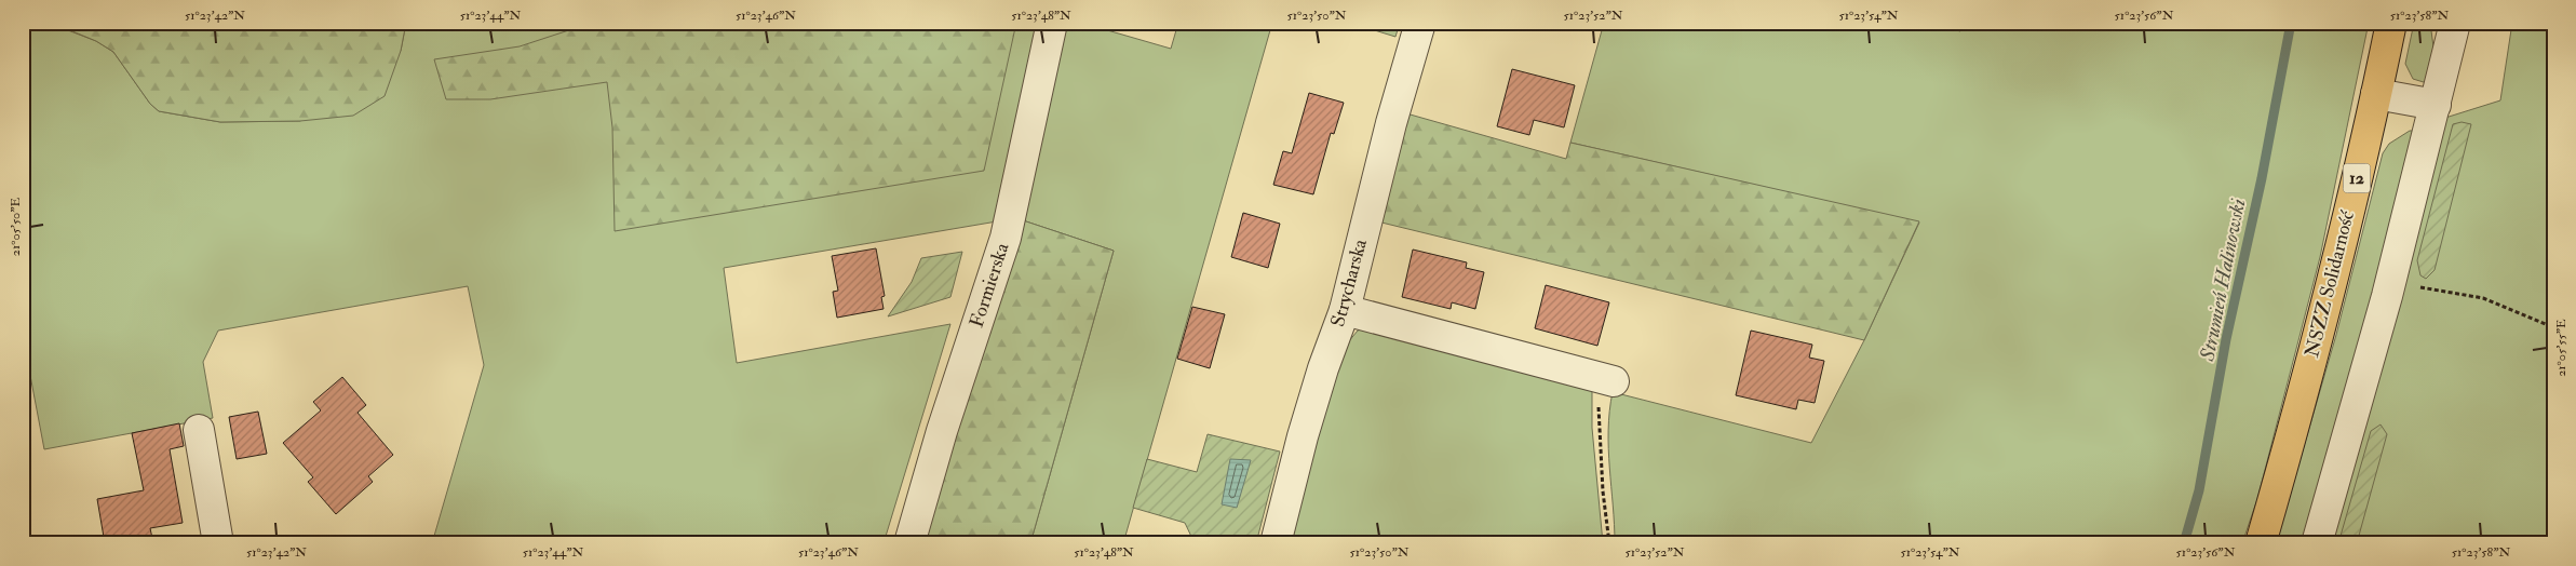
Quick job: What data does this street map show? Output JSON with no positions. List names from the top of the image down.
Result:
{
  "streets": {
    "main road": ["12", "NSZZ Solidarność"],
    "street": ["Strycharska", "Formierska"]
  },
  "water": ["Strumień Halinowski"],
  "coordinates": [
    "51°23'42\"N",
    "51°23'44\"N",
    "51°23'46\"N",
    "51°23'48\"N",
    "51°23'50\"N",
    "51°23'52\"N",
    "51°23'54\"N",
    "51°23'56\"N",
    "51°23'58\"N",
    "21°05'50\"E",
    "21°05'55\"E"
  ]
}
